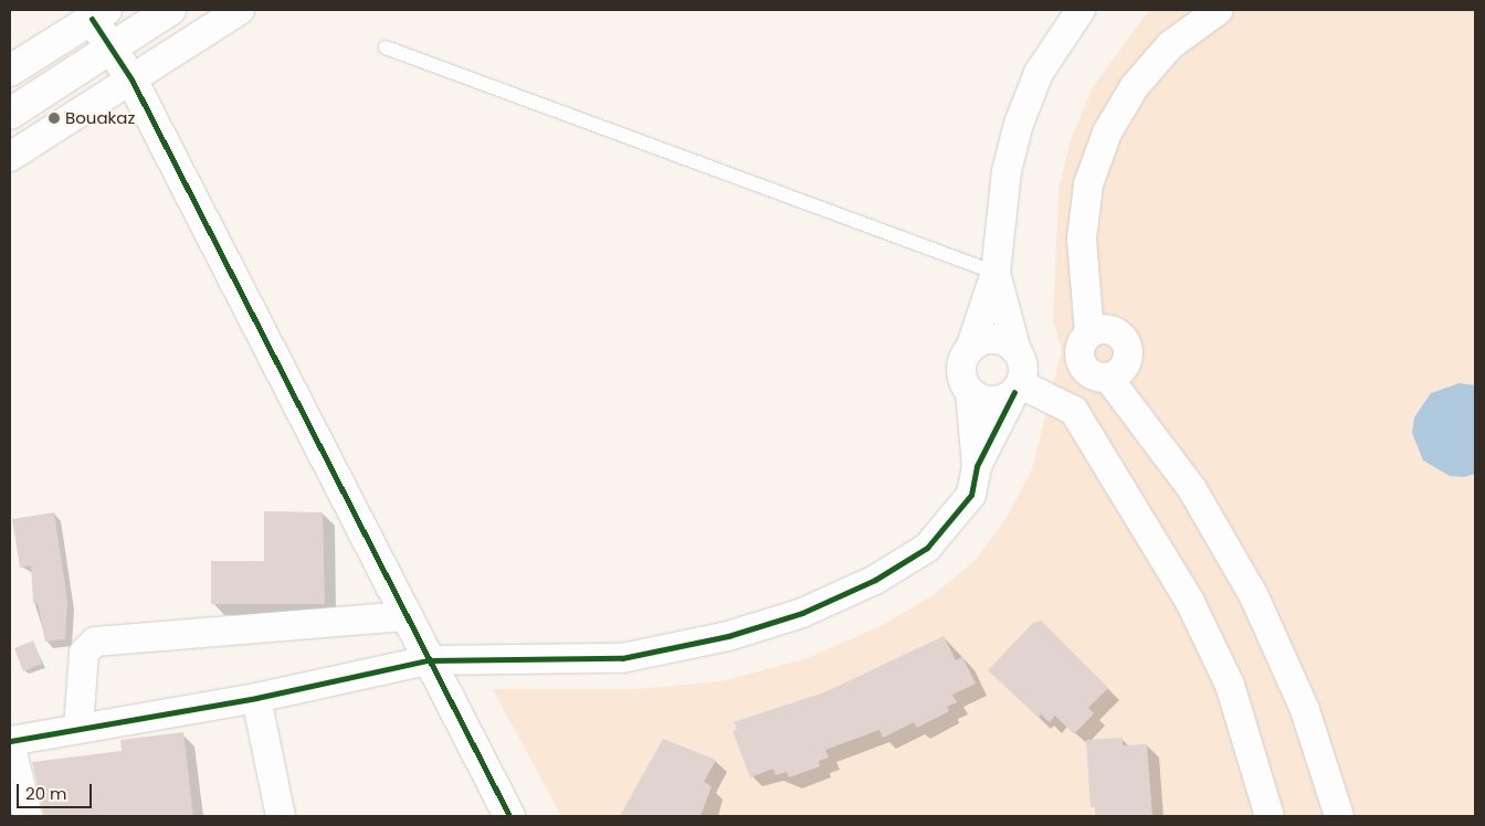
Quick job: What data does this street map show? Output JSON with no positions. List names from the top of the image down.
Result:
{
  "places": ["Bouakaz"],
  "scale_bar": "20 m"
}
